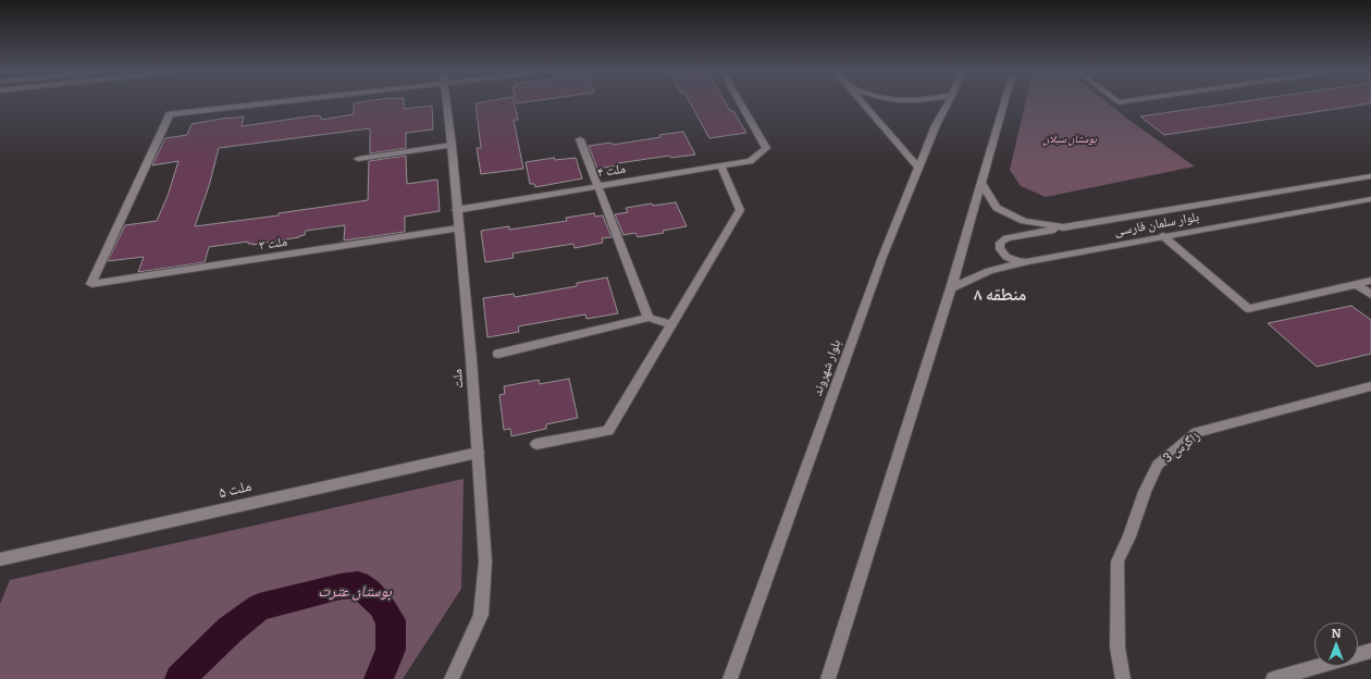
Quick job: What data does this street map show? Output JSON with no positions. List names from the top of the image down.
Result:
{
  "streets": {
    "street": [
      "ملت ۴",
      "بلوار سلمان فارسی",
      "ملت ۳",
      "بلوار شهروند",
      "ملت",
      "زاگرس 3",
      "ملت ۵"
    ]
  },
  "crossings": [
    ["ملت ۴", "ملت"],
    ["ملت ۳", "ملت"],
    ["ملت", "ملت ۵"]
  ],
  "districts": ["منطقه ۸"],
  "parks": ["بوستان سبلان", "بوستان عترت"],
  "north": "top"
}
